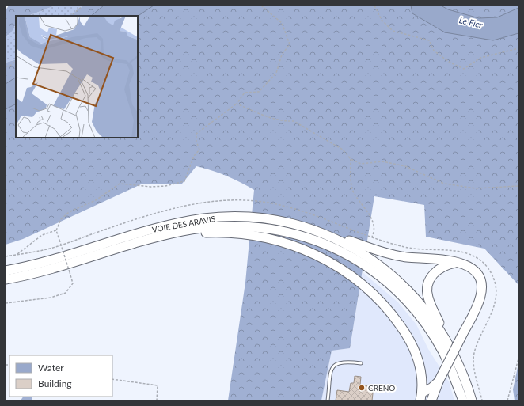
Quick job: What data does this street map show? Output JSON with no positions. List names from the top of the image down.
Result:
{
  "streets": {
    "highway": ["VOIE DES ARAVIS"]
  },
  "water": ["Le Fier"],
  "places": ["CRENO"],
  "legend": ["Water", "Building"]
}
